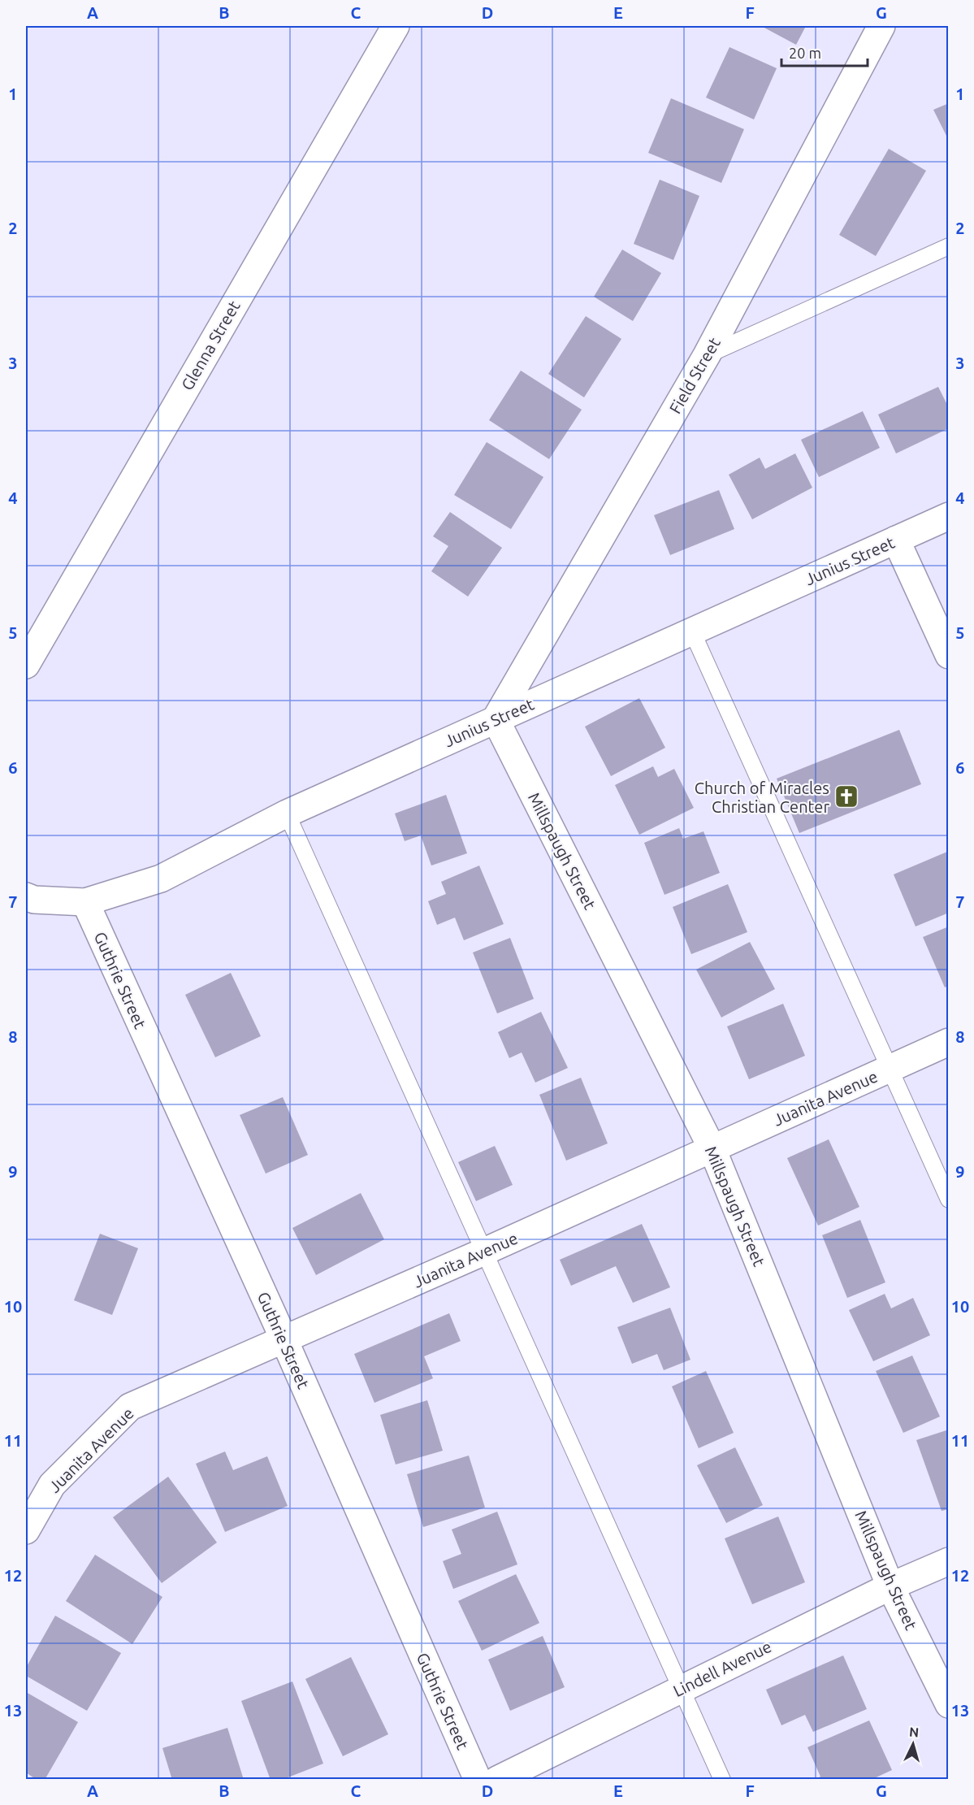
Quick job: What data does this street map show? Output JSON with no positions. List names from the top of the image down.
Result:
{
  "streets": {
    "street": [
      "Glenna Street",
      "Field Street",
      "Junius Street",
      "Millspaugh Street",
      "Guthrie Street",
      "Juanita Avenue",
      "Lindell Avenue"
    ]
  },
  "crossings": [
    ["Field Street", "Junius Street"],
    ["Field Street", "Millspaugh Street"],
    ["Junius Street", "Millspaugh Street"],
    ["Junius Street", "Guthrie Street"],
    ["Millspaugh Street", "Juanita Avenue"],
    ["Millspaugh Street", "Lindell Avenue"],
    ["Guthrie Street", "Juanita Avenue"]
  ],
  "places": {
    "church": ["Church of Miracles Christian Center"]
  },
  "scale_bar": "20 m",
  "north": "top",
  "grid": {
    "columns": [
      "A",
      "B",
      "C",
      "D",
      "E",
      "F",
      "G"
    ],
    "rows": [
      "1",
      "2",
      "3",
      "4",
      "5",
      "6",
      "7",
      "8",
      "9",
      "10",
      "11",
      "12",
      "13"
    ]
  }
}
